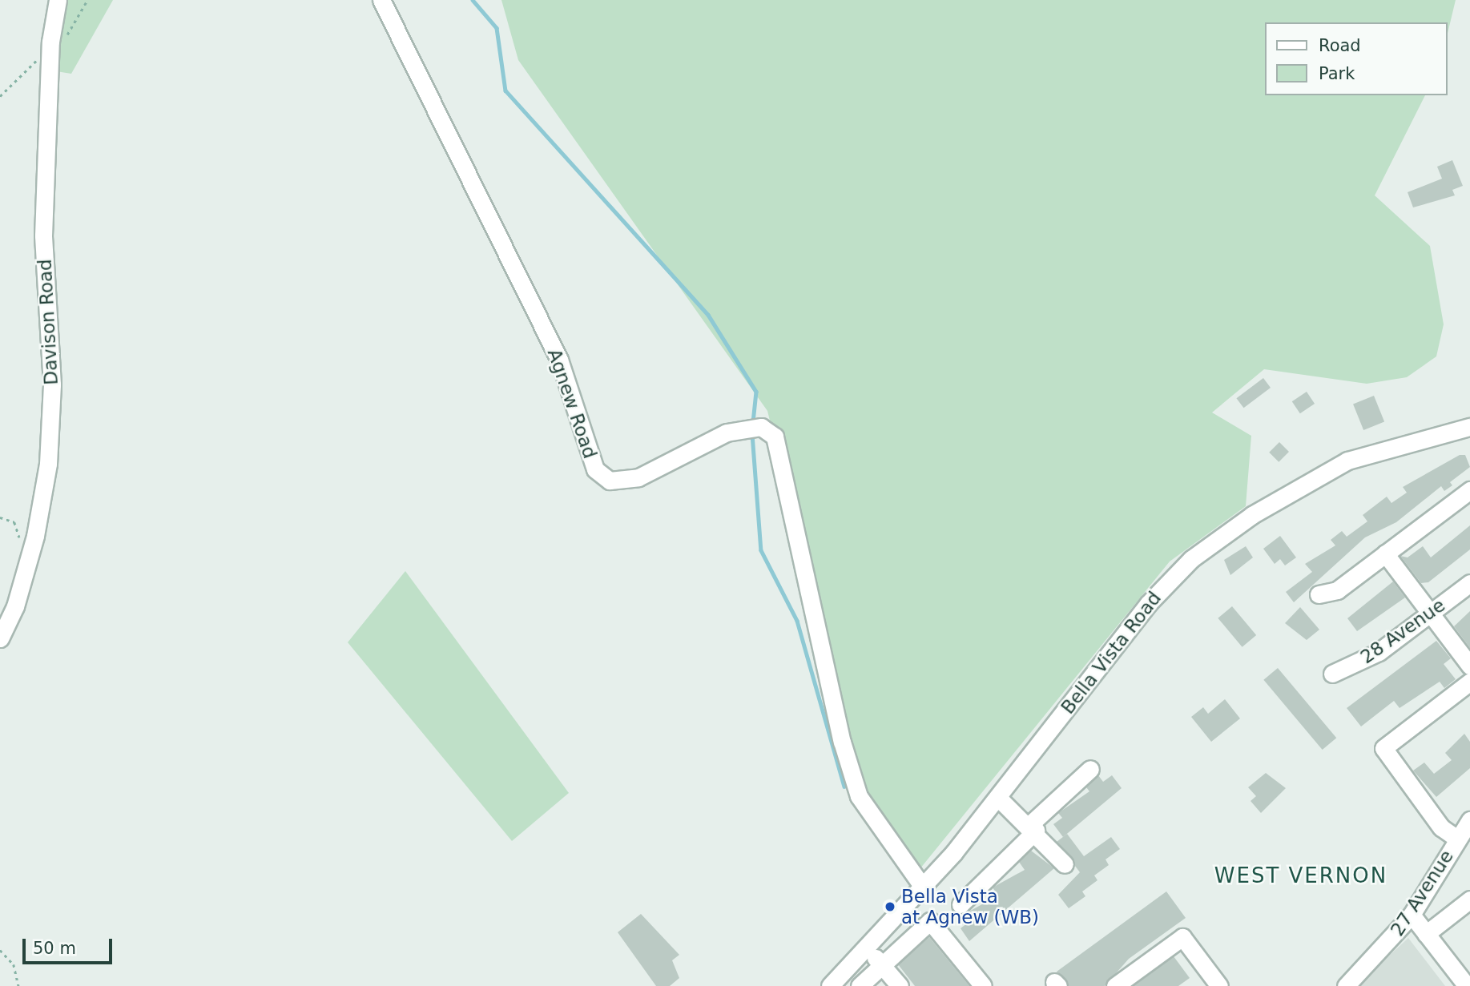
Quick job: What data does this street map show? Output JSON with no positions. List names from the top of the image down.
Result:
{
  "streets": {
    "street": [
      "Davison Road",
      "Agnew Road",
      "28 Avenue",
      "Bella Vista Road",
      "27 Avenue"
    ]
  },
  "crossings": [
    ["Agnew Road", "Bella Vista Road"]
  ],
  "districts": ["WEST VERNON"],
  "places": ["Bella Vista at Agnew (WB)"],
  "legend": ["Road", "Park"],
  "scale_bar": "50 m"
}
